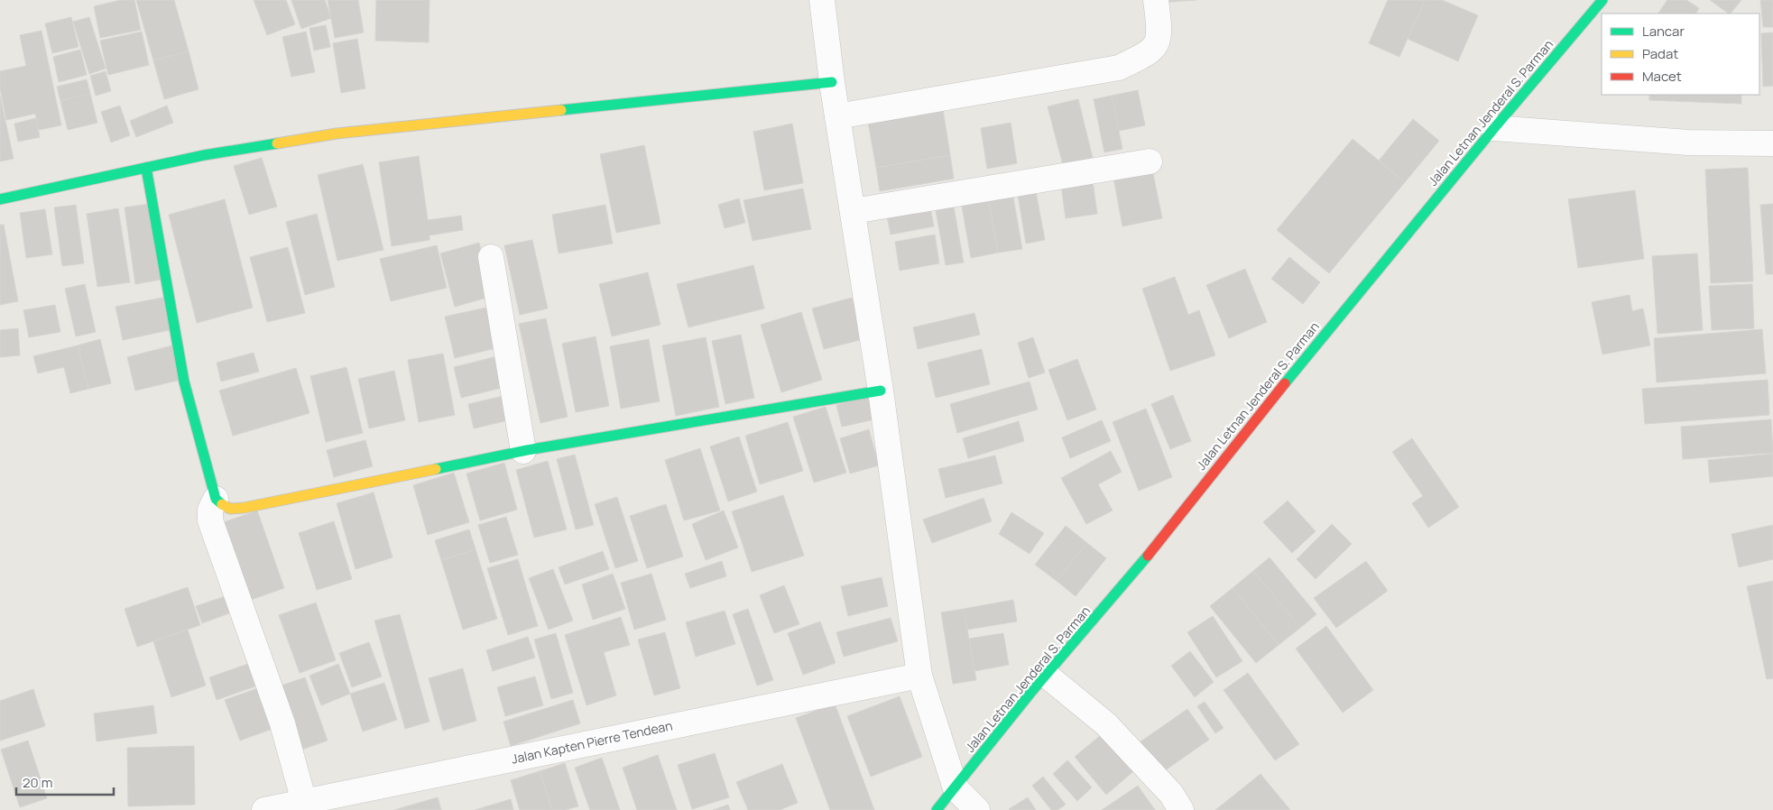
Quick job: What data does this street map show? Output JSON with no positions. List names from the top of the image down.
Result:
{
  "streets": {
    "main road": ["Jalan Letnan Jenderal S. Parman"],
    "street": ["Jalan Kapten Pierre Tendean"]
  },
  "legend": ["Lancar", "Padat", "Macet"],
  "scale_bar": "20 m"
}
